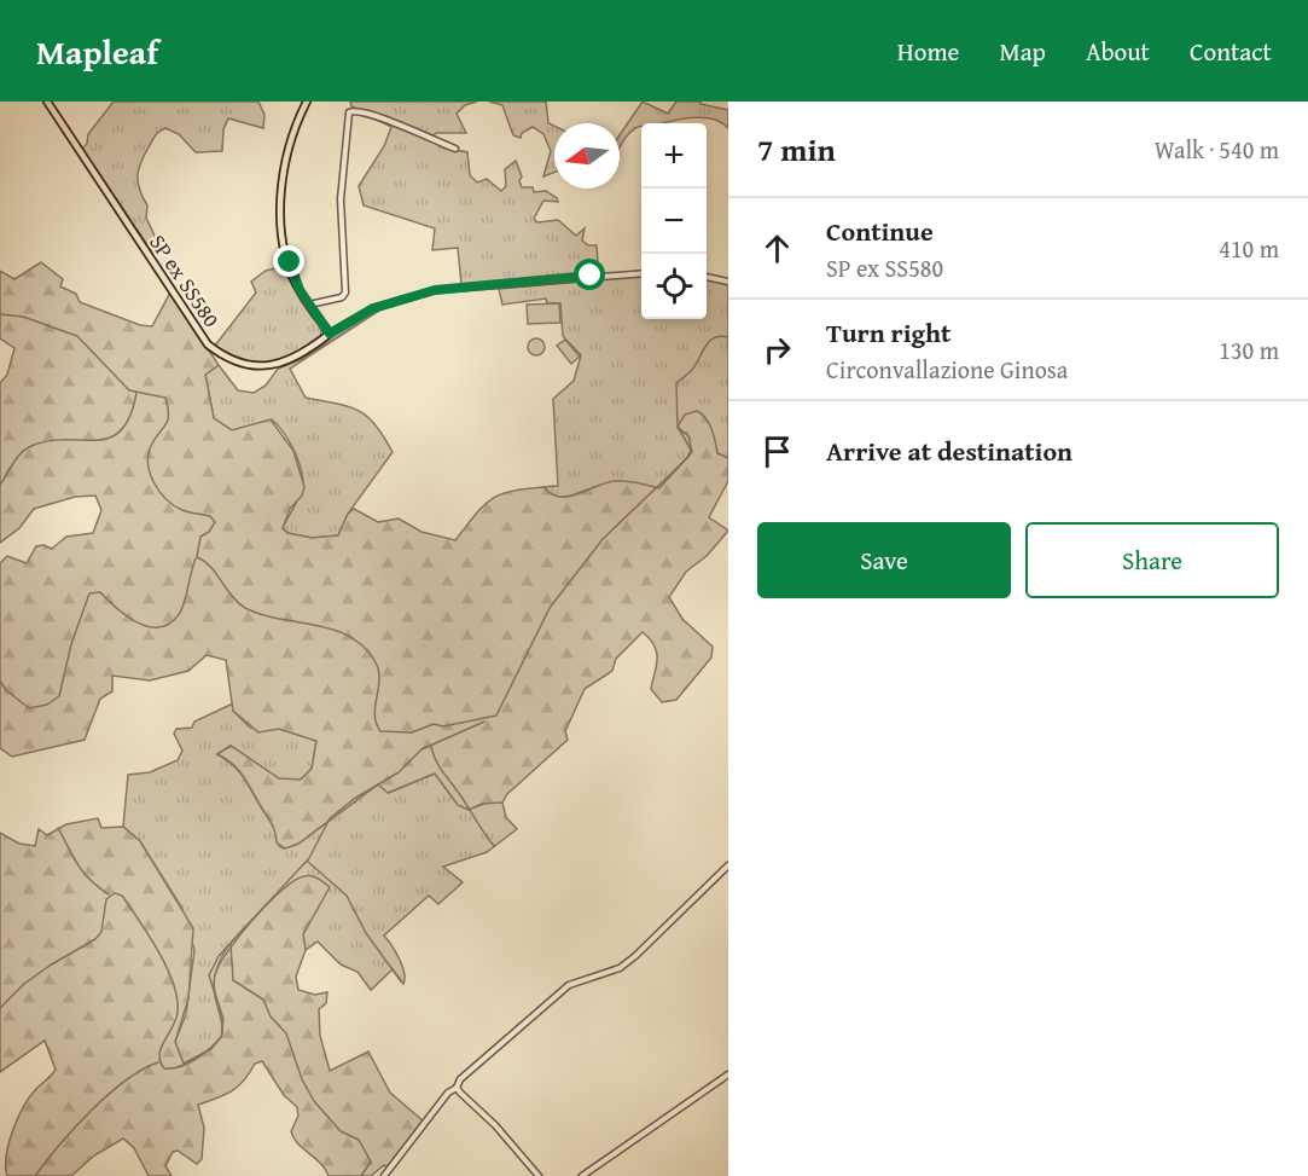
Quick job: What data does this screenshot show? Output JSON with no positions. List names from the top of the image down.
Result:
{
  "streets": {
    "main road": ["SP ex SS580"]
  },
  "north": "left",
  "page": {
    "header": "Mapleaf",
    "nav": [
      "Home",
      "Map",
      "About",
      "Contact"
    ],
    "heading": ["7 min", "Walk · 540 m"],
    "map_buttons": ["+", "−"],
    "list": [
      ["Continue", "SP ex SS580", "410 m"],
      ["Turn right", "Circonvallazione Ginosa", "130 m"],
      "Arrive at destination"
    ],
    "buttons": ["Save", "Share"]
  }
}
